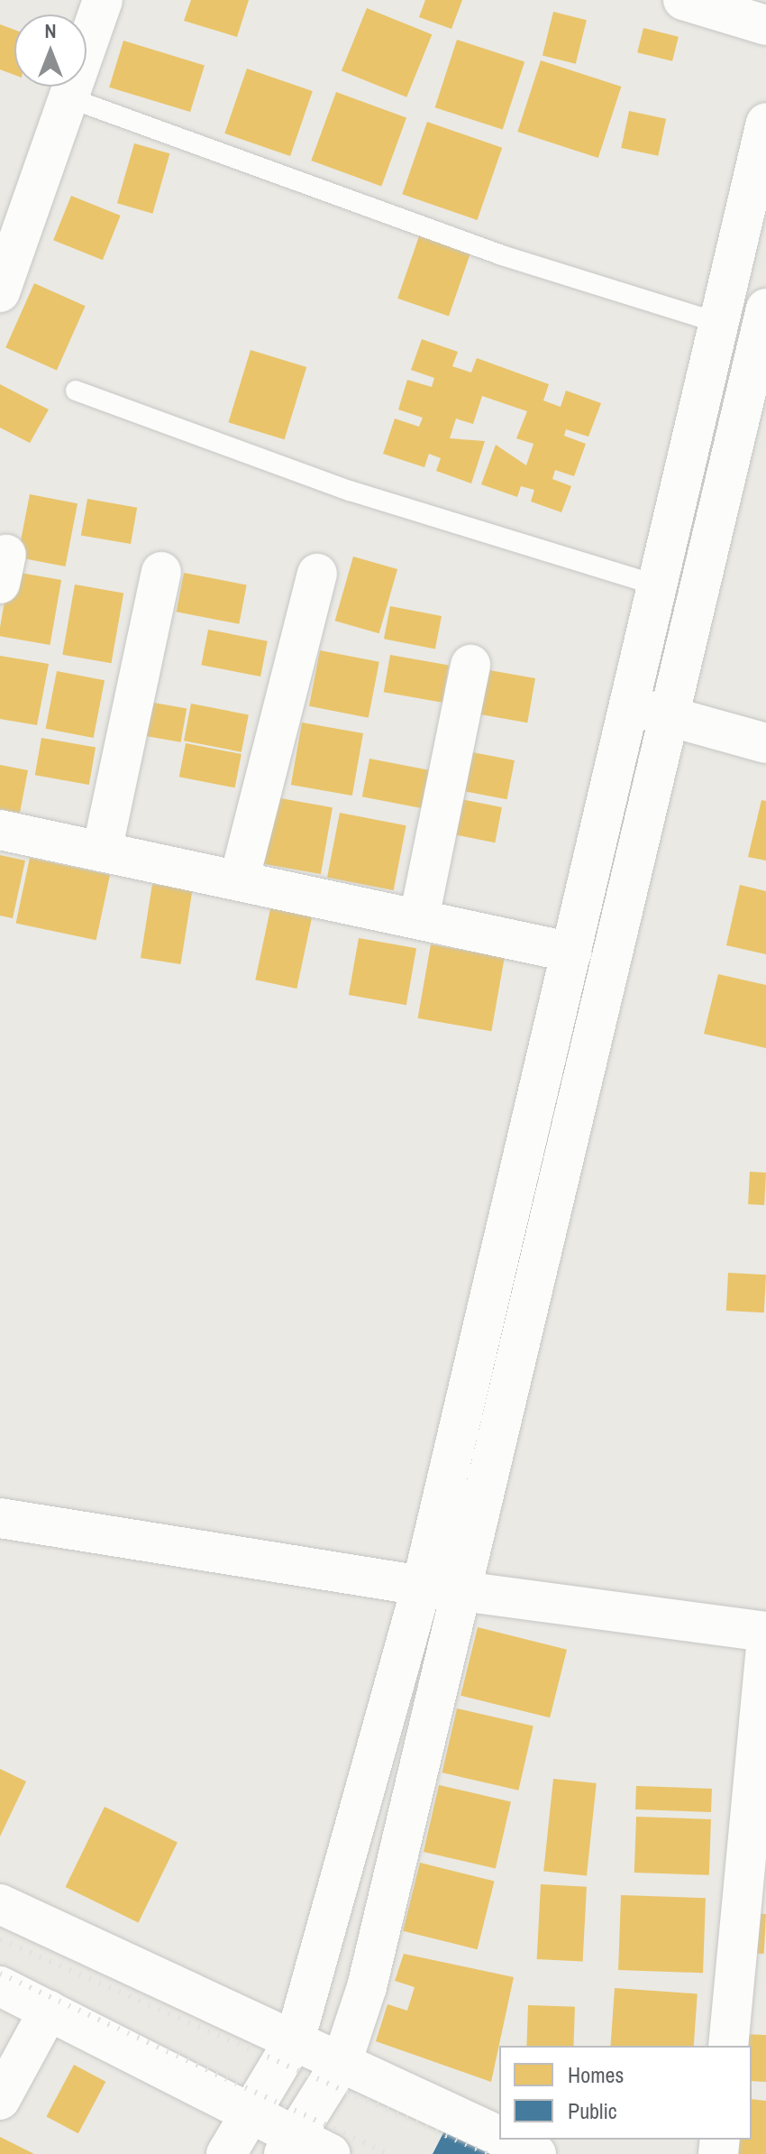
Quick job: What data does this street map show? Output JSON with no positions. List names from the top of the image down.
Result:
{
  "legend": ["Homes", "Public"],
  "north": "top"
}
